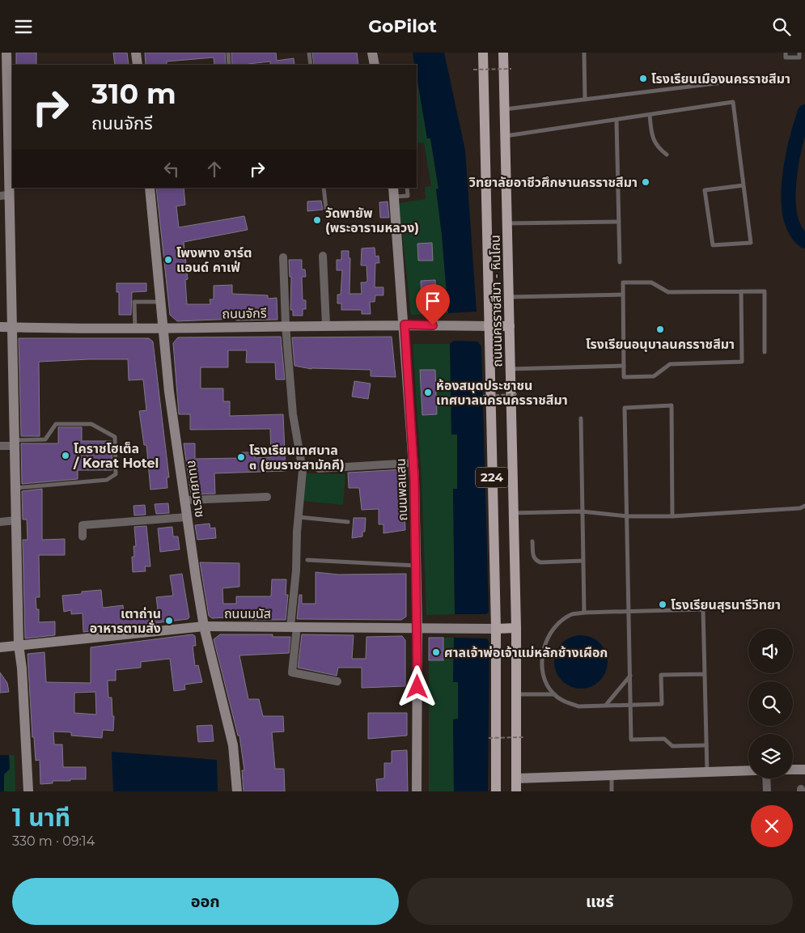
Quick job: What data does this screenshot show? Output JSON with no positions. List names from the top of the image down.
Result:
{
  "streets": {
    "main road": ["ถนนนครราชสีมา - หินโคน", "224"],
    "street": [
      "ถนนจักรี",
      "ถนนยมราช",
      "ถนนพลแสน",
      "ถนนมนัส"
    ]
  },
  "crossings": [
    ["ถนนนครราชสีมา - หินโคน", "ถนนจักรี"],
    ["ถนนนครราชสีมา - หินโคน", "ถนนมนัส"],
    ["ถนนจักรี", "ถนนยมราช"],
    ["ถนนจักรี", "ถนนพลแสน"],
    ["ถนนยมราช", "ถนนมนัส"],
    ["ถนนพลแสน", "ถนนมนัส"]
  ],
  "places": [
    "โรงเรียนเมืองนครราชสีมา",
    "วิทยาลัยอาชีวศึกษานครราชสีมา",
    "วัดพายัพ (พระอารามหลวง)",
    "โพงพาง อาร์ต แอนด์ คาเฟ่",
    "โรงเรียนอนุบาลนครราชสีมา",
    "ห้องสมุดประชาชน เทศบาลนครนครราชสีมา",
    "โคราชโฮเต็ล / Korat Hotel",
    "โรงเรียนเทศบาล ๓ (ยมราชสามัคคี)",
    "โรงเรียนสุรนารีวิทยา",
    "เตาถ่าน อาหารตามสั่ง",
    "ศาลเจ้าพ่อเจ้าแม่หลักช้างเผือก"
  ],
  "page": {
    "header": "GoPilot",
    "turn": ["310 m", "ถนนจักรี"],
    "heading": ["1 นาที", "330 m · 09:14"],
    "buttons": ["ออก", "แชร์"]
  }
}
